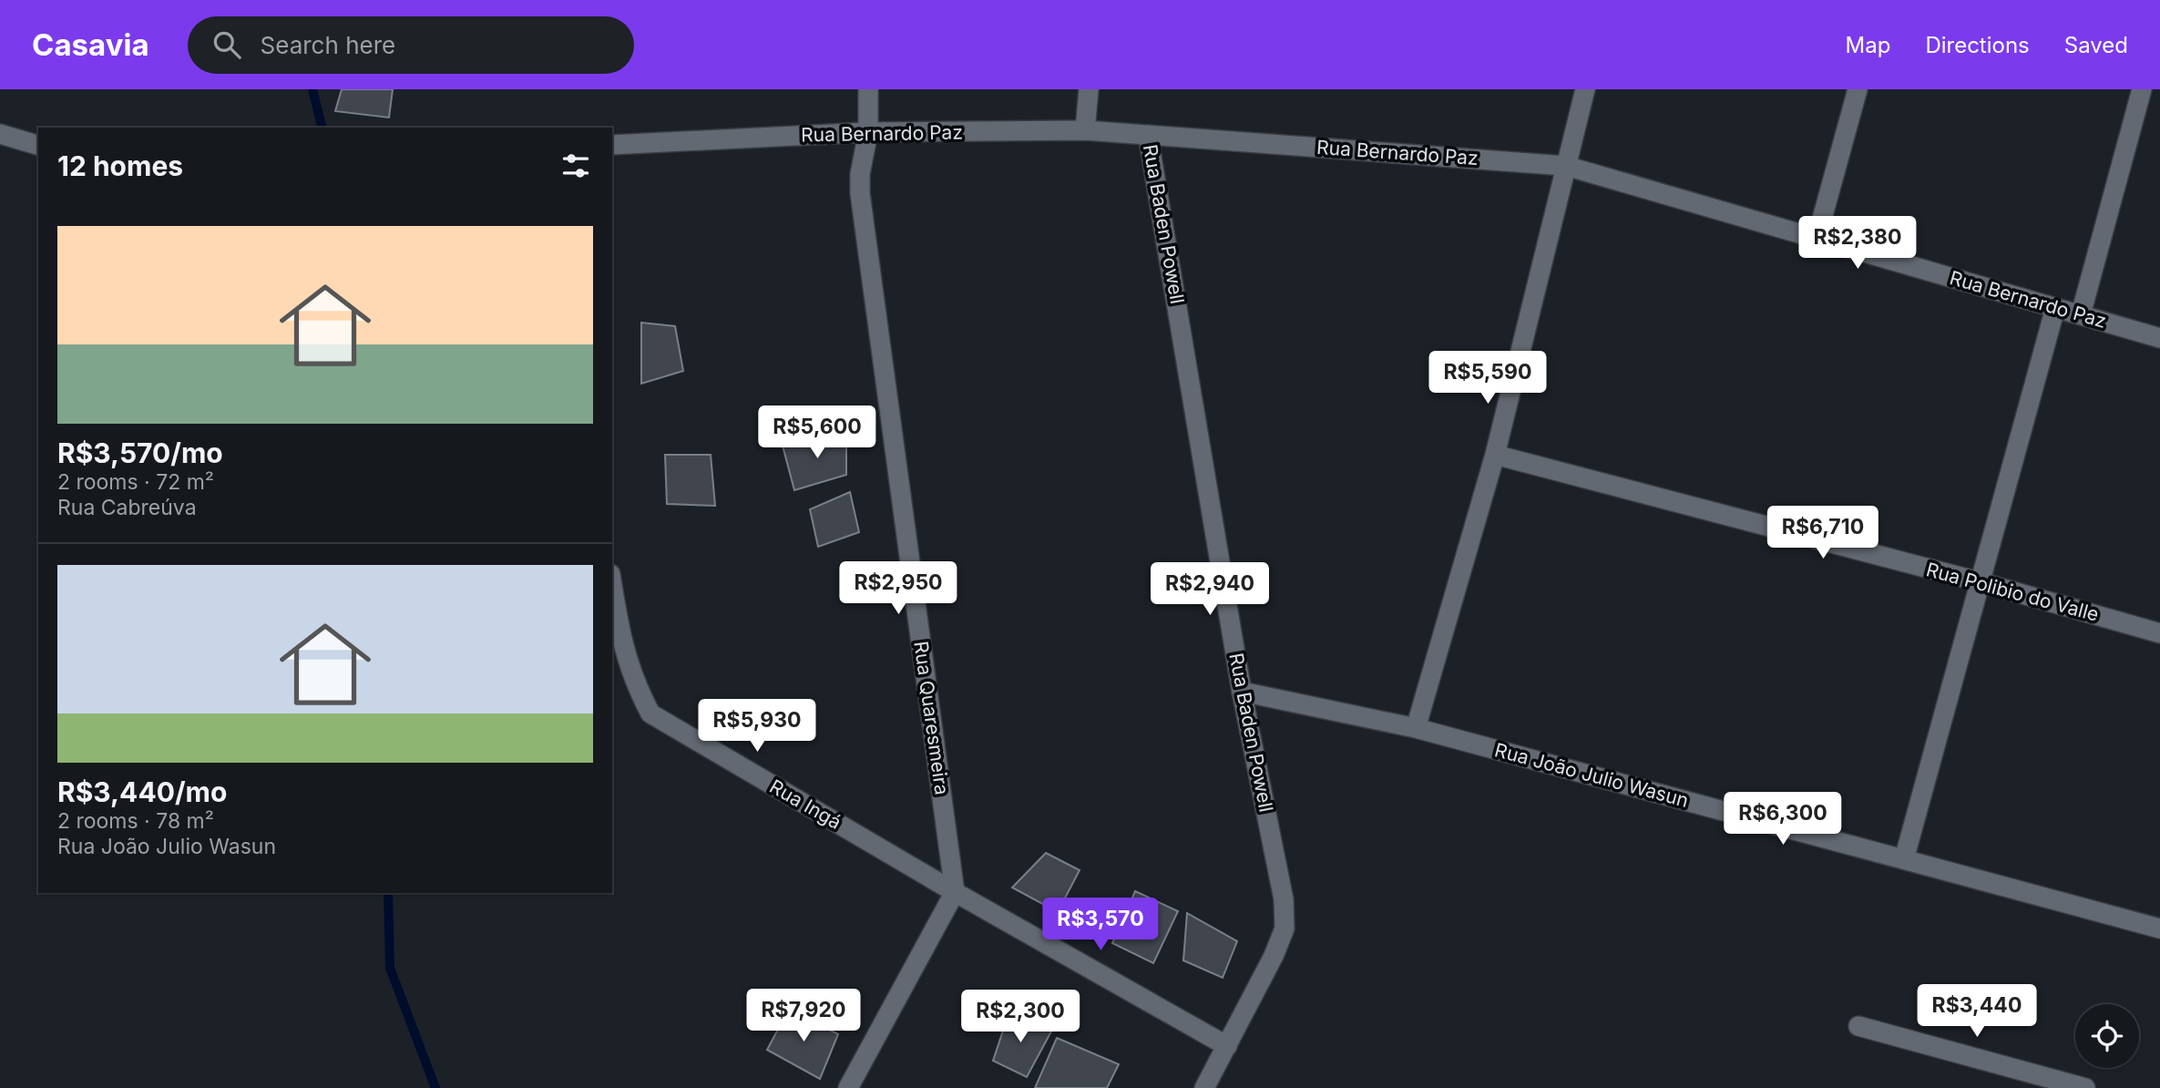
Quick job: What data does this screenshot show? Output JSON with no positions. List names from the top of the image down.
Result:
{
  "streets": {
    "street": [
      "Rua Bernardo Paz",
      "Rua Baden Powell",
      "Rua Polibio do Valle",
      "Rua Quaresmeira",
      "Rua João Julio Wasun",
      "Rua Ingá"
    ]
  },
  "crossings": [
    ["Rua Bernardo Paz", "Rua Baden Powell"],
    ["Rua Bernardo Paz", "Rua Quaresmeira"],
    ["Rua Baden Powell", "Rua João Julio Wasun"],
    ["Rua Baden Powell", "Rua Ingá"],
    ["Rua Quaresmeira", "Rua Ingá"]
  ],
  "page": {
    "header": "Casavia",
    "search": "Search here",
    "nav": ["Map", "Directions", "Saved"],
    "heading": "12 homes",
    "list": [
      {
        "name": "R$3,570/mo",
        "note": "2 rooms · 72 m² · Rua Cabreúva"
      },
      {
        "name": "R$3,440/mo",
        "note": "2 rooms · 78 m² · Rua João Julio Wasun"
      }
    ],
    "price": [
      "R$2,380",
      "R$5,590",
      "R$5,600",
      "R$6,710",
      "R$2,950",
      "R$2,940",
      "R$5,930",
      "R$6,300",
      "R$3,570",
      "R$3,440",
      "R$7,920",
      "R$2,300"
    ]
  }
}
